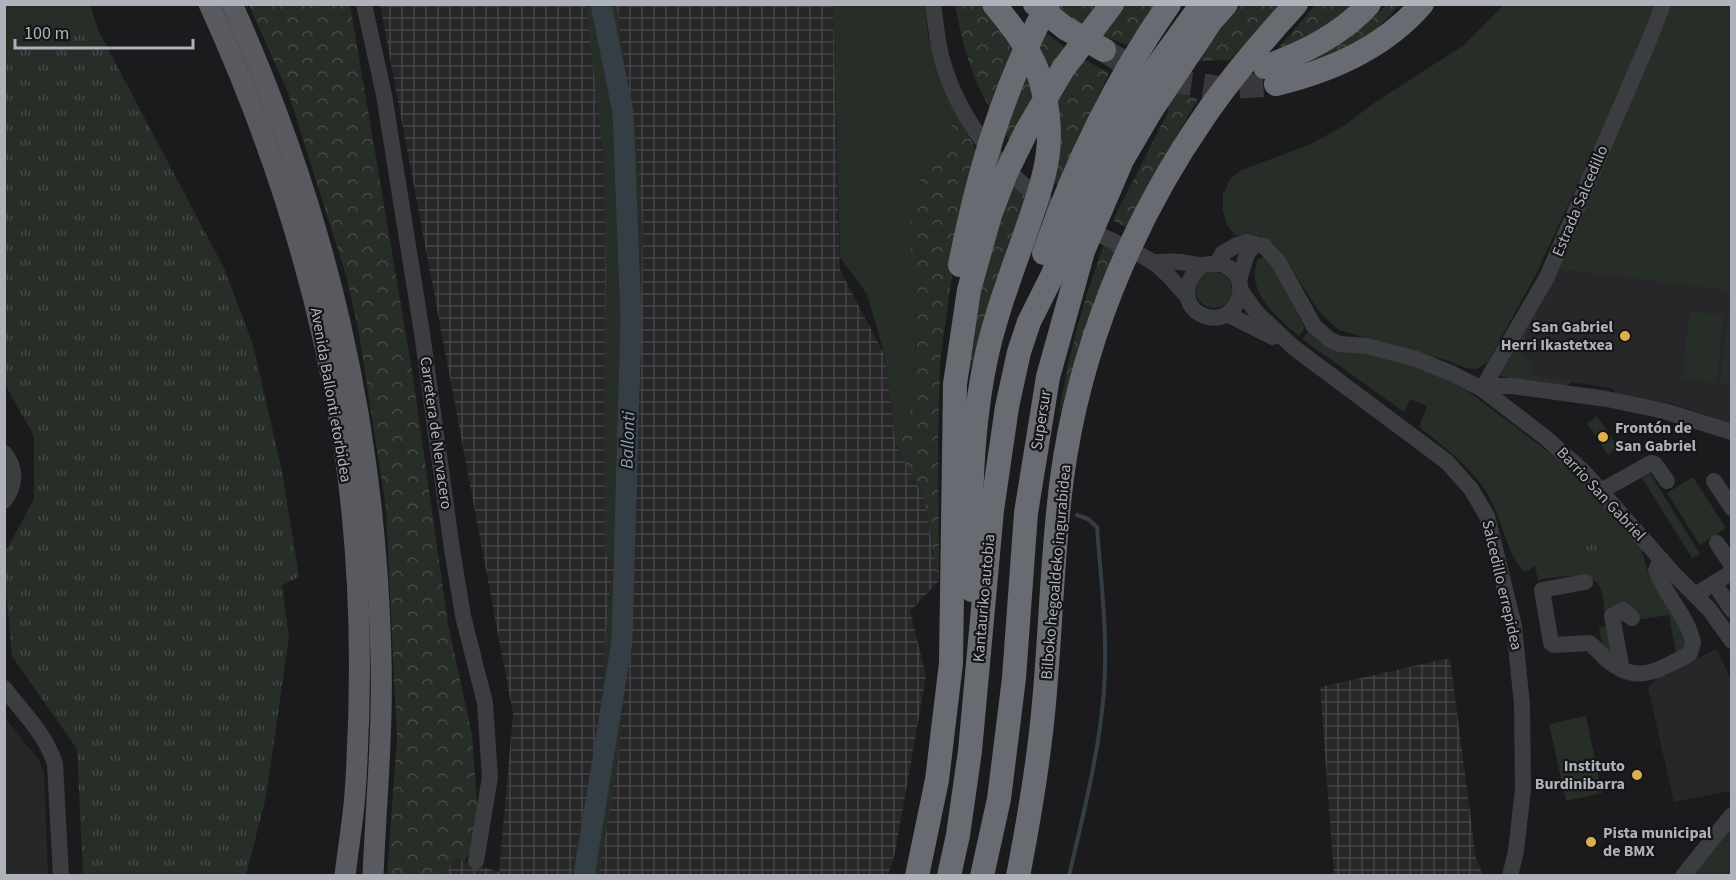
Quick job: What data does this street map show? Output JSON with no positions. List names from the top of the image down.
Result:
{
  "streets": {
    "highway": ["Supersur", "Bilboko hegoaldeko ingurabidea", "Kantauriko autobia"],
    "main road": ["Avenida Ballonti etorbidea"],
    "street": [
      "Estrada Salcedillo",
      "Carretera de Nervacero",
      "Barrio San Gabriel",
      "Salcedillo errepidea"
    ]
  },
  "crossings": [
    ["Estrada Salcedillo", "Barrio San Gabriel"]
  ],
  "water": ["Ballonti"],
  "places": [
    "San Gabriel Herri Ikastetxea",
    "Frontón de San Gabriel",
    "Instituto Burdinibarra",
    "Pista municipal de BMX"
  ],
  "scale_bar": "100 m"
}
